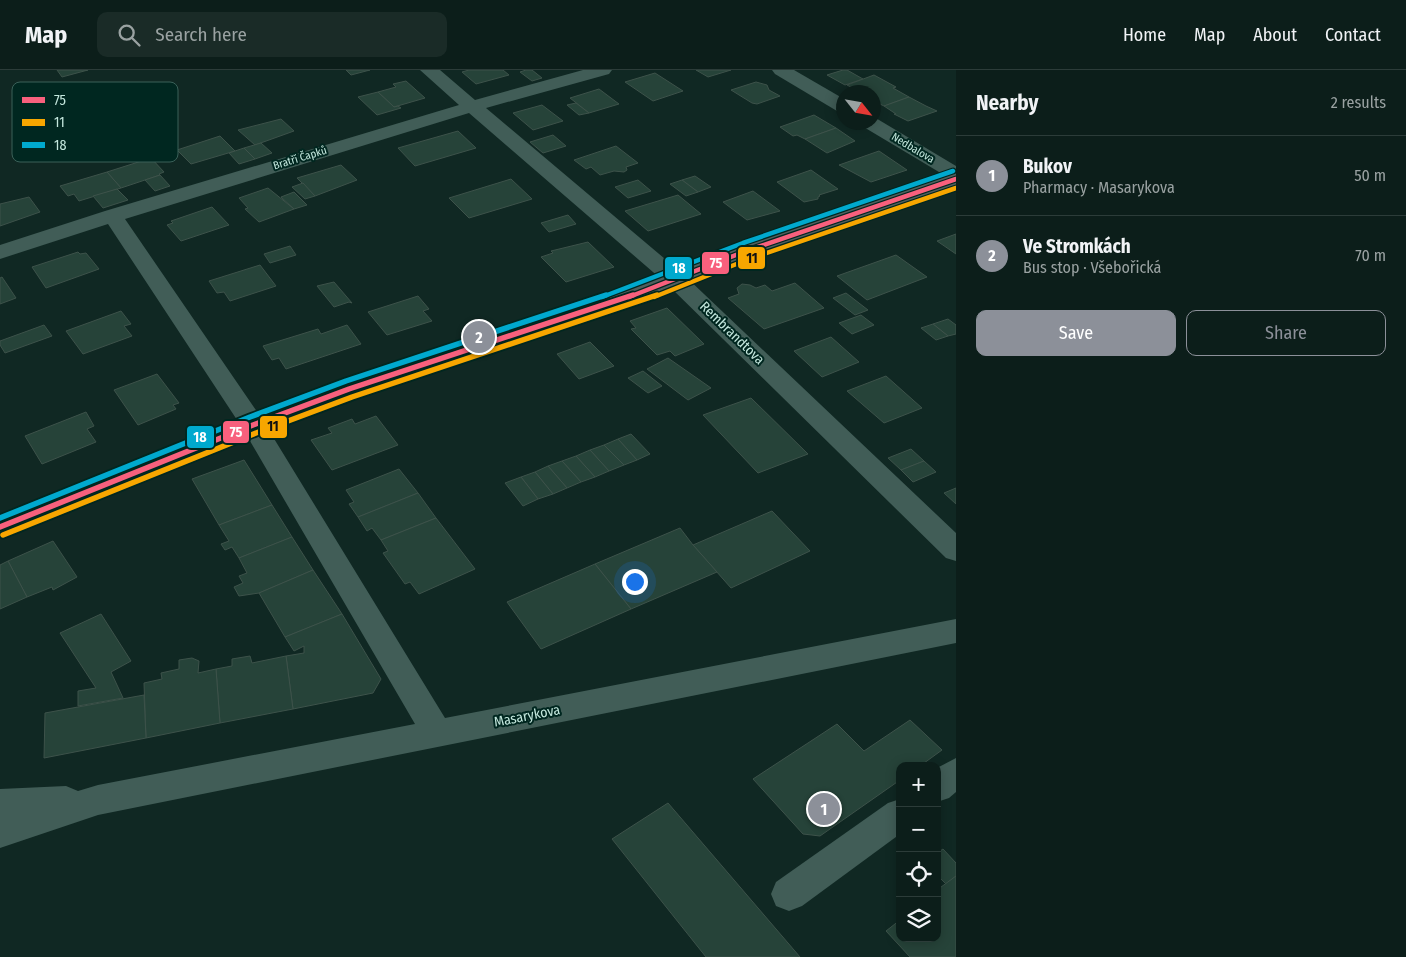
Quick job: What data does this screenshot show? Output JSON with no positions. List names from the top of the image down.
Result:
{
  "streets": {
    "street": [
      "Nedbalova",
      "Bratří Čapků",
      "Rembrandtova",
      "Masarykova"
    ]
  },
  "crossings": [
    ["Bratří Čapků", "Rembrandtova"]
  ],
  "lines": ["transit line 18", "transit line 75", "transit line 11"],
  "legend": ["75", "11", "18"],
  "north": "bottom right",
  "page": {
    "header": "Map",
    "search": "Search here",
    "nav": [
      "Home",
      "Map",
      "About",
      "Contact"
    ],
    "heading": ["Nearby", "2 results"],
    "list": [
      {
        "mark": "1",
        "name": "Bukov",
        "note": "Pharmacy · Masarykova",
        "value": "50 m"
      },
      {
        "mark": "2",
        "name": "Ve Stromkách",
        "note": "Bus stop · Všebořická",
        "value": "70 m"
      }
    ],
    "buttons": ["Save", "Share"],
    "pins": ["2", "1"],
    "map_buttons": ["+", "−"]
  }
}
